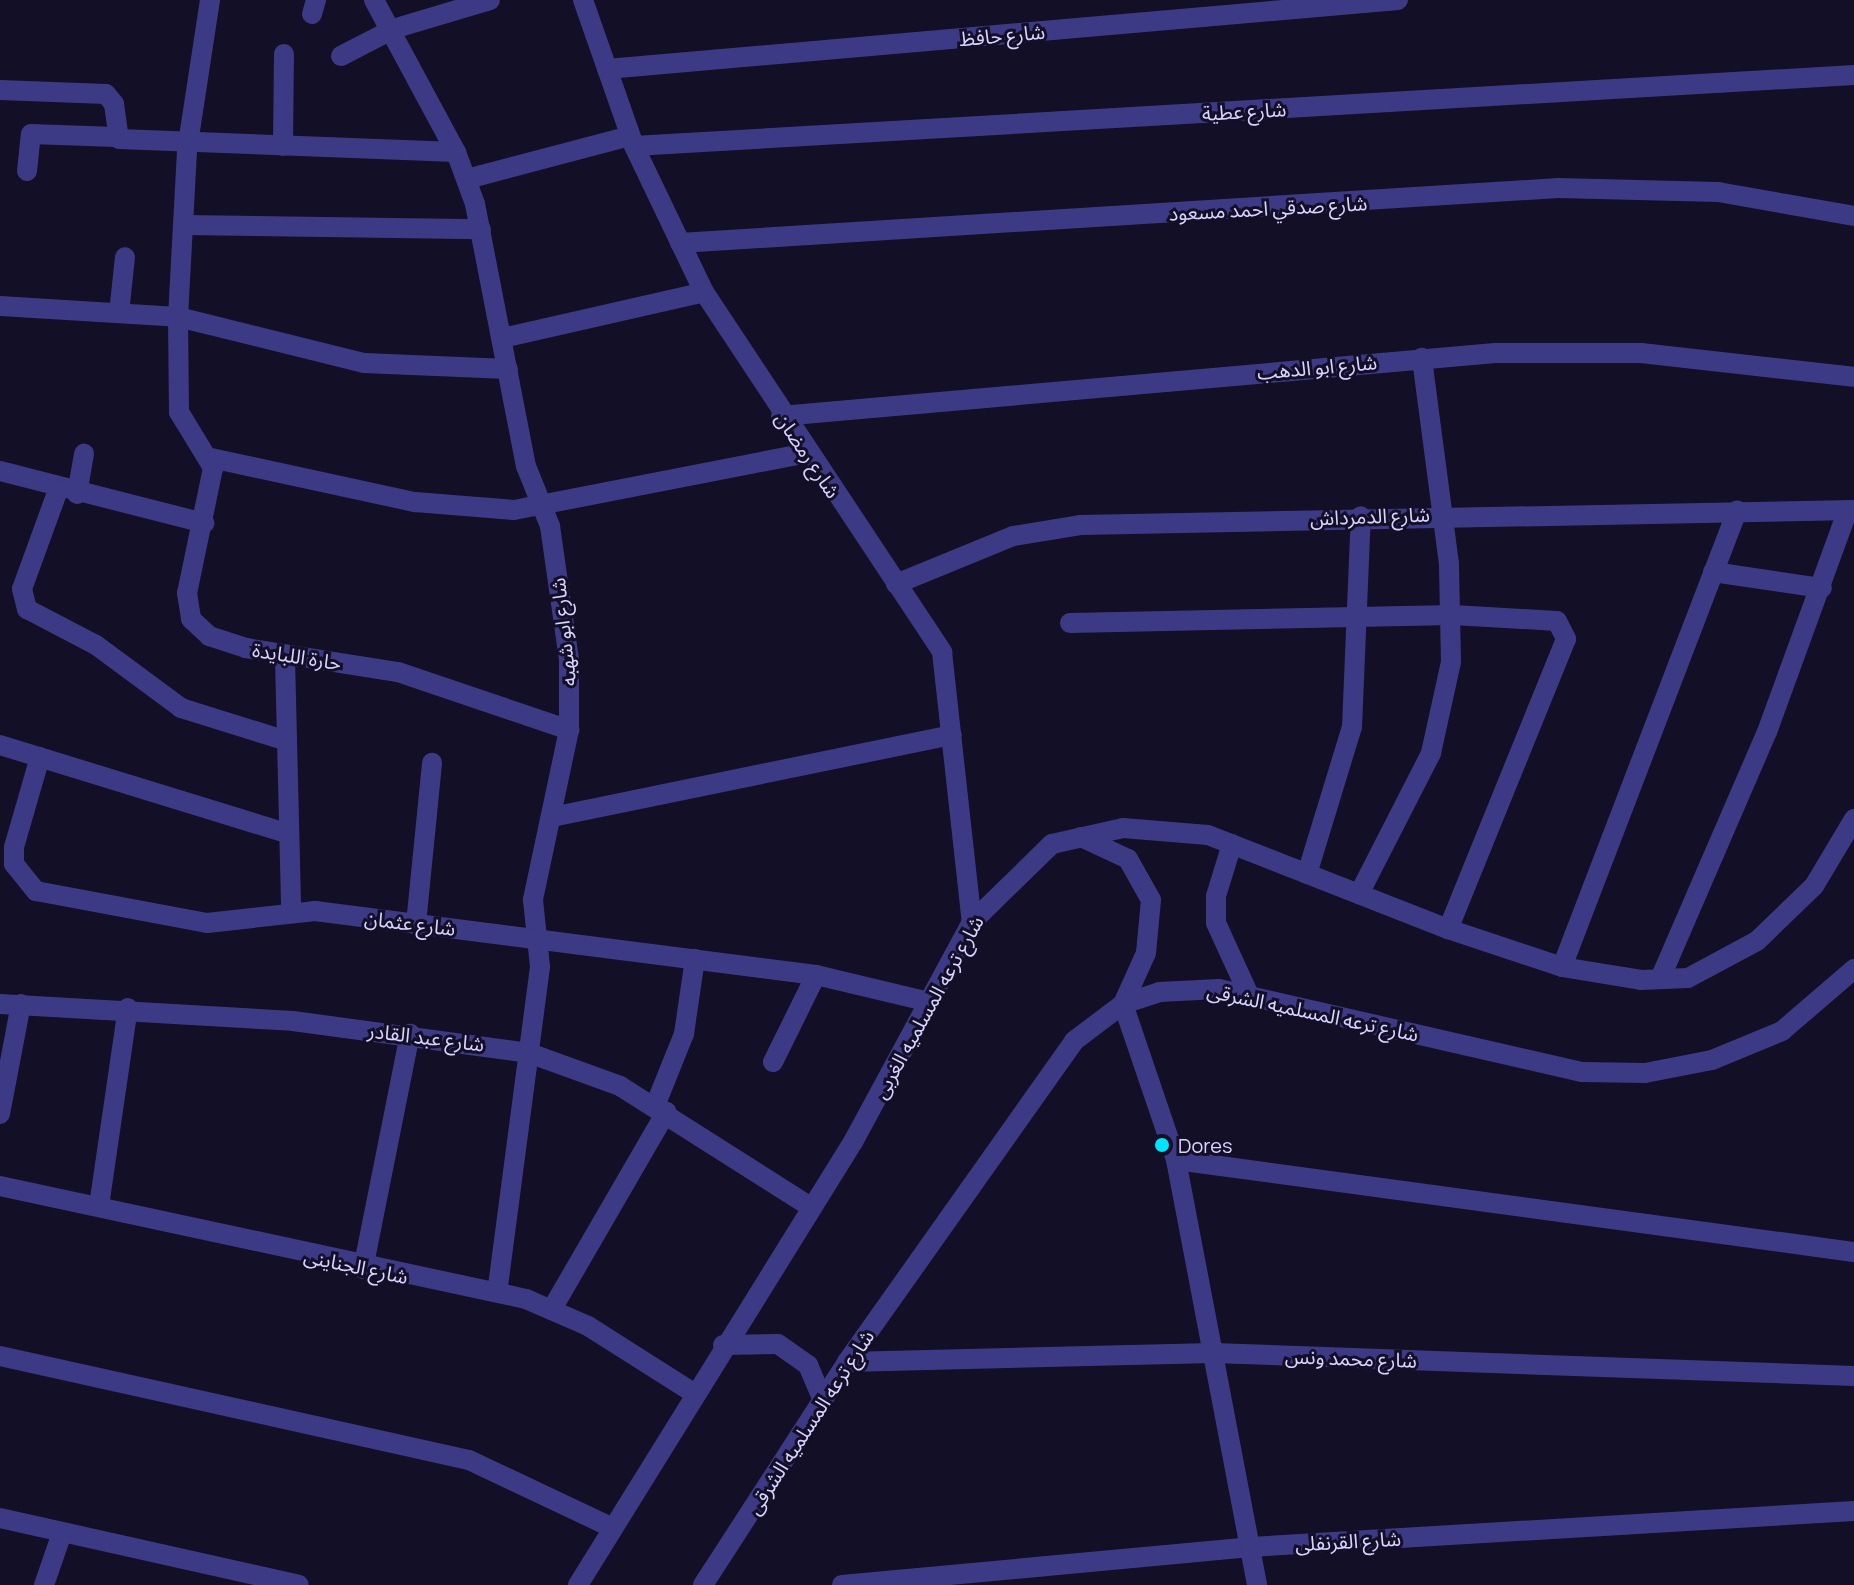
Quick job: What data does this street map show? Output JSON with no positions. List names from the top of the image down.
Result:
{
  "streets": {
    "street": [
      "شارع حافظ",
      "شارع عطية",
      "شارع صدقي احمد مسعود",
      "شارع ابو الدهب",
      "شارع رمضان",
      "شارع الدمرداش",
      "شارع ابو شهبه",
      "حارة اللبايدة",
      "شارع عثمان",
      "شارع ترعه المسلميه الغربى",
      "شارع ترعه المسلميه الشرقى",
      "شارع عبد القادر",
      "شارع الجناينى",
      "شارع محمد ونس",
      "شارع القرنفلى"
    ]
  },
  "crossings": [
    ["شارع حافظ", "شارع رمضان"],
    ["شارع عطية", "شارع رمضان"],
    ["شارع عطية", "شارع ابو شهبه"],
    ["شارع صدقي احمد مسعود", "شارع رمضان"],
    ["شارع ابو الدهب", "شارع رمضان"],
    ["شارع رمضان", "شارع الدمرداش"],
    ["شارع رمضان", "شارع ترعه المسلميه الغربى"],
    ["شارع ابو شهبه", "حارة اللبايدة"],
    ["شارع ابو شهبه", "شارع عثمان"],
    ["شارع ابو شهبه", "شارع عبد القادر"],
    ["شارع ابو شهبه", "شارع الجناينى"],
    ["شارع عثمان", "شارع ترعه المسلميه الغربى"],
    ["شارع ترعه المسلميه الغربى", "شارع عبد القادر"],
    ["شارع ترعه المسلميه الغربى", "شارع الجناينى"],
    ["شارع ترعه المسلميه الشرقى", "شارع محمد ونس"]
  ],
  "places": ["Dores"]
}
